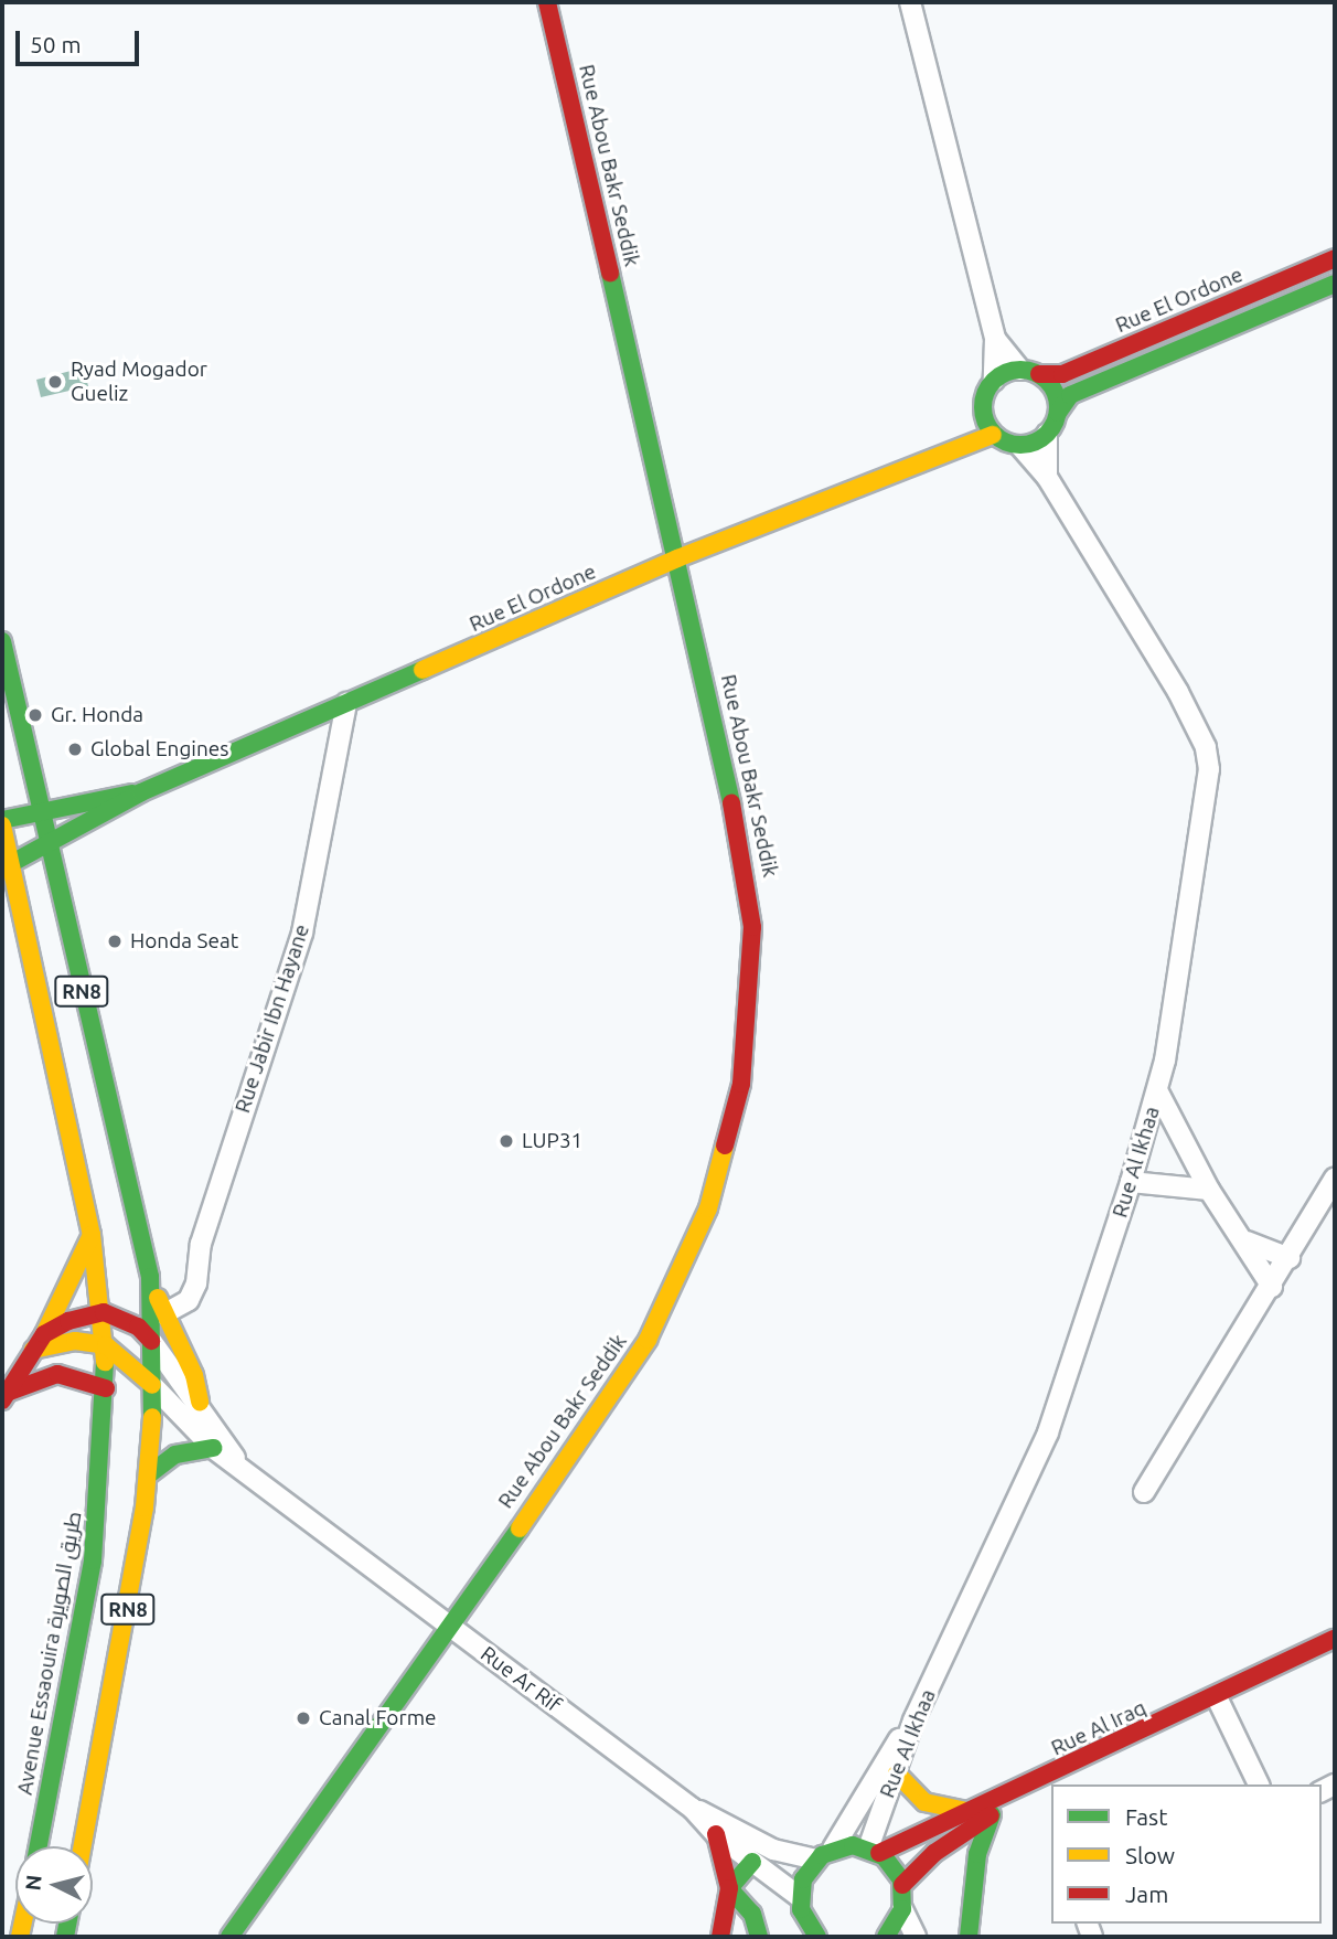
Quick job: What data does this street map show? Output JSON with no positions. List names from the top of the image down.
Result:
{
  "streets": {
    "street": [
      "Rue Abou Bakr Seddik",
      "Rue El Ordone",
      "RN8",
      "Rue Jabir Ibn Hayane",
      "Rue Al Ikhaa",
      "Avenue Essaouira طريق الصويرة",
      "Rue Ar Rif",
      "Rue Al Iraq"
    ]
  },
  "crossings": [
    ["Rue Abou Bakr Seddik", "Rue El Ordone"],
    ["Rue Abou Bakr Seddik", "Rue Ar Rif"],
    ["Rue El Ordone", "RN8"],
    ["Rue El Ordone", "Rue Jabir Ibn Hayane"],
    ["Rue El Ordone", "Rue Al Ikhaa"],
    ["RN8", "Avenue Essaouira طريق الصويرة"],
    ["RN8", "Rue Ar Rif"],
    ["Rue Al Ikhaa", "Rue Al Iraq"],
    ["Avenue Essaouira طريق الصويرة", "Rue Ar Rif"]
  ],
  "places": [
    "Ryad Mogador Gueliz",
    "Gr. Honda",
    "Global Engines",
    "Honda Seat",
    "LUP31",
    "Canal Forme"
  ],
  "legend": ["Fast", "Slow", "Jam"],
  "scale_bar": "50 m",
  "north": "left"
}
